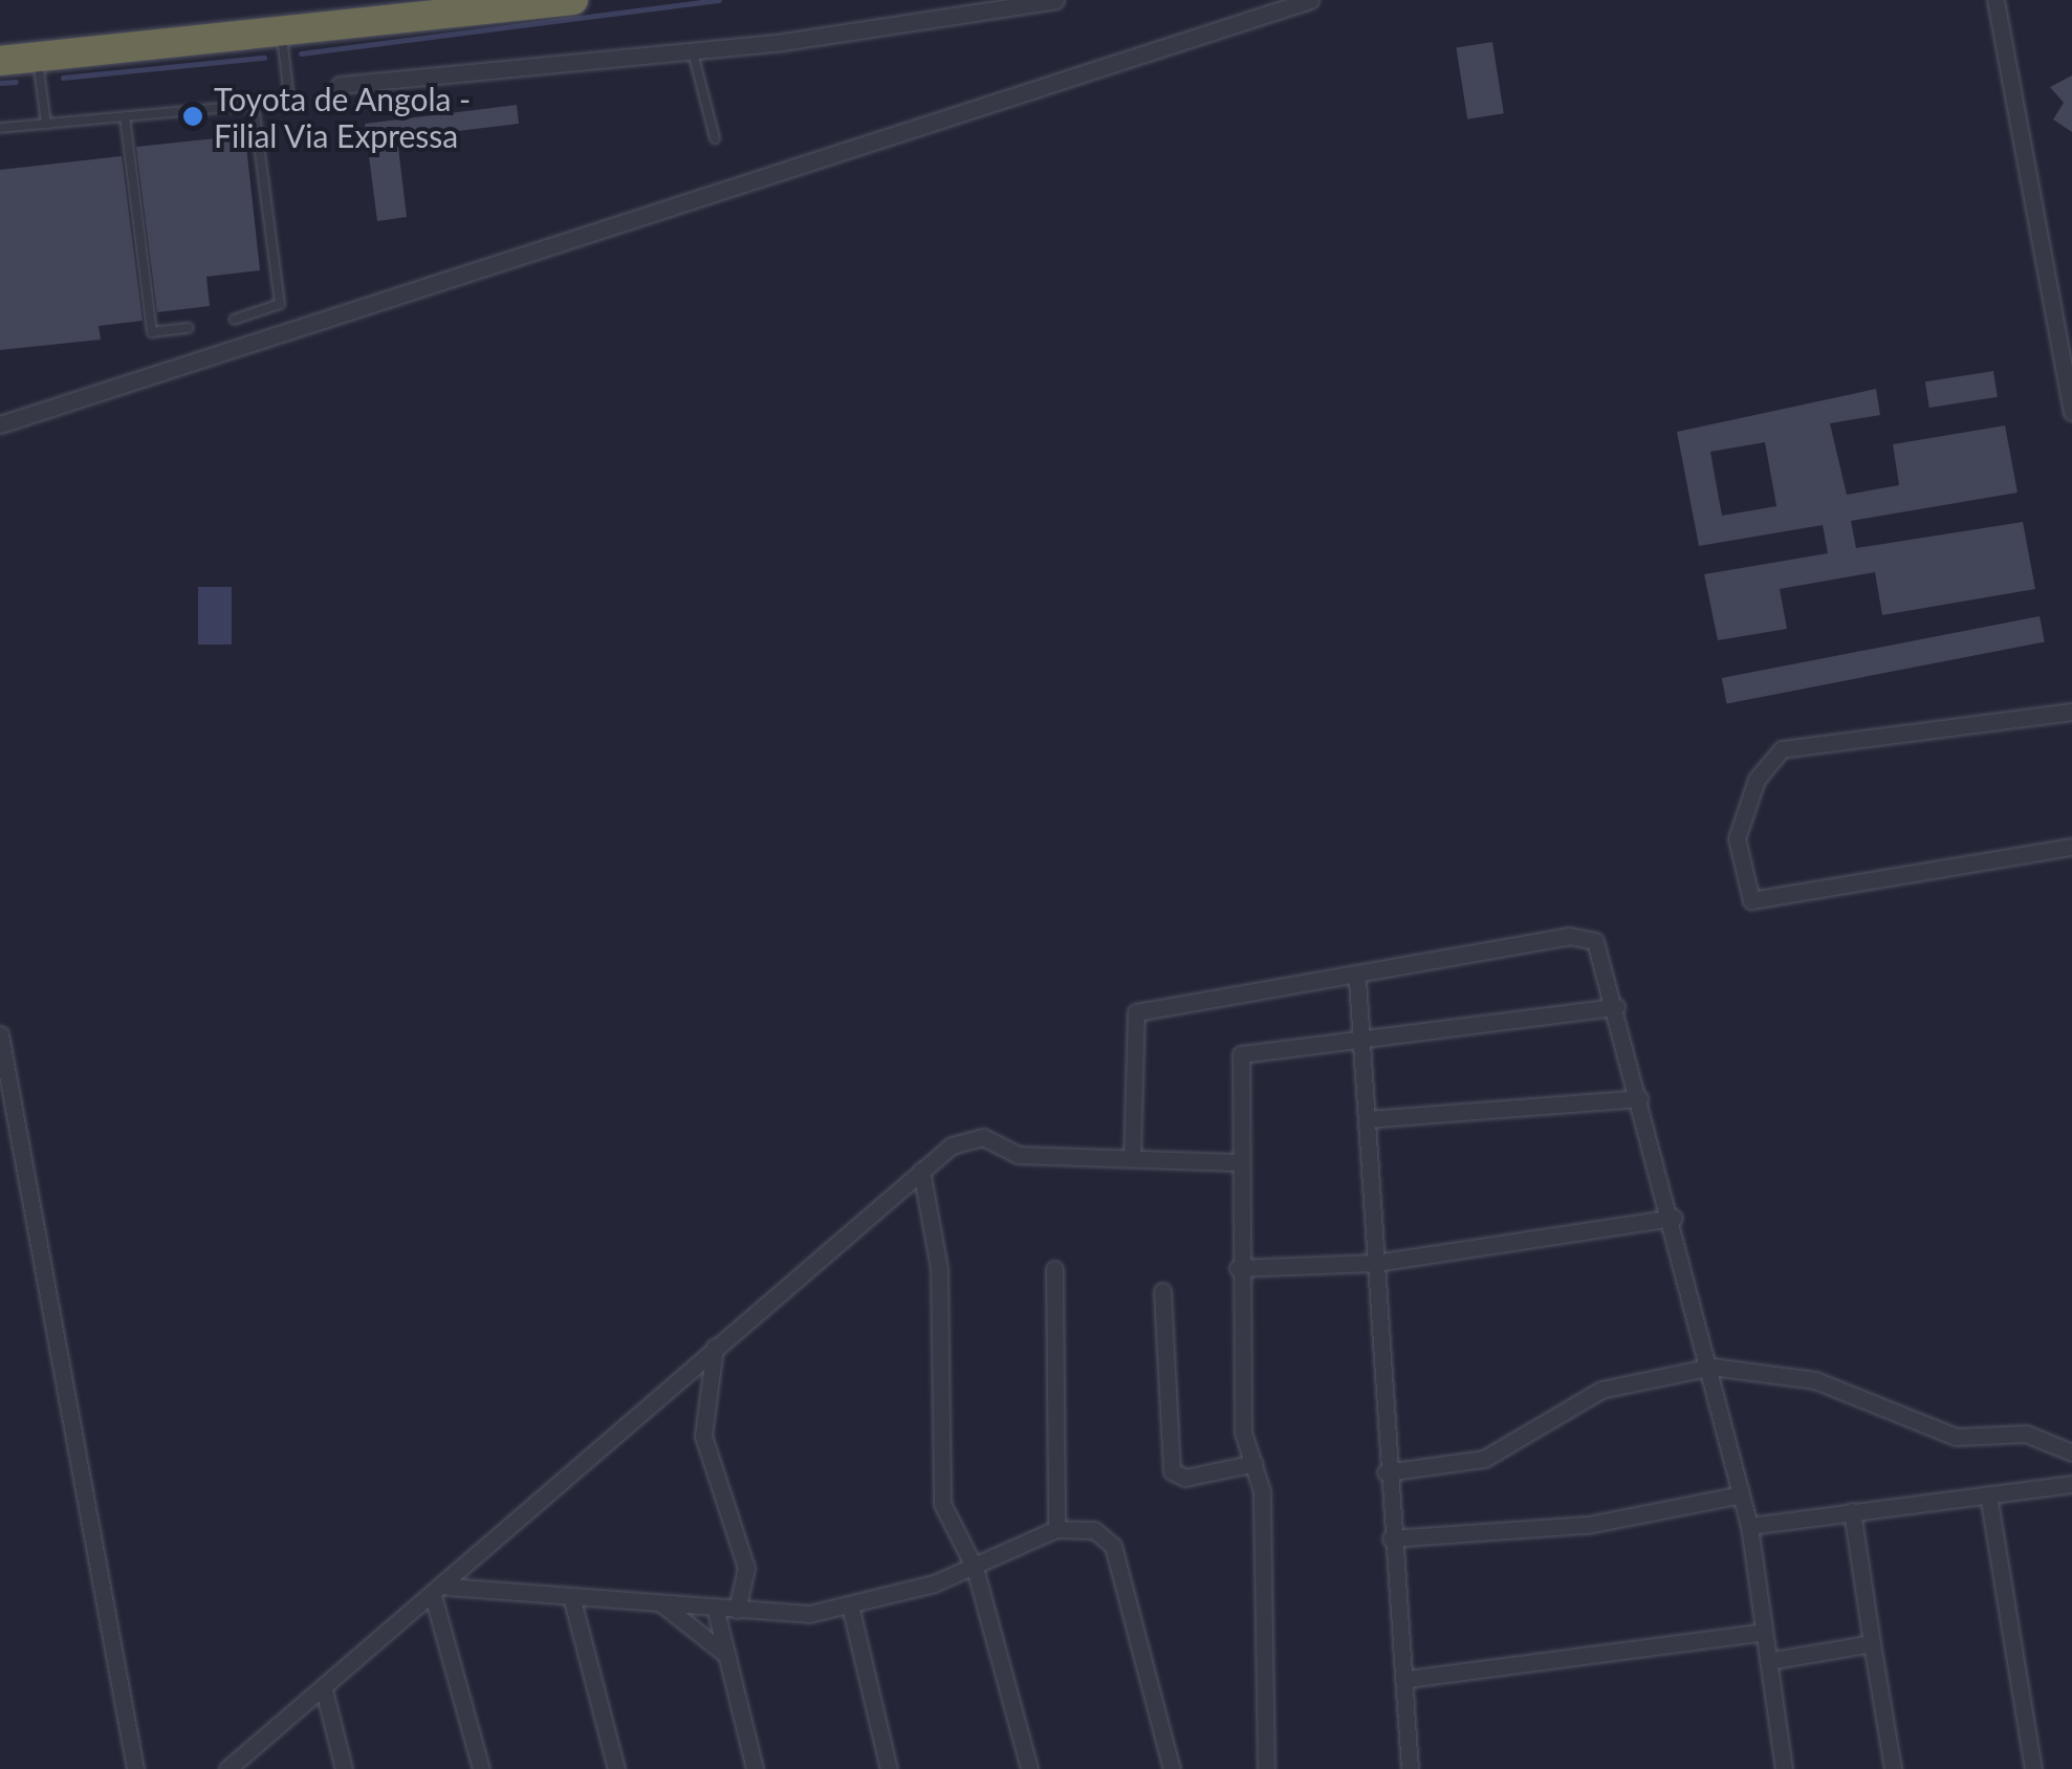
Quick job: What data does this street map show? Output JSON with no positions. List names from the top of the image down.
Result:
{
  "places": ["Toyota de Angola - Filial Via Expressa"]
}
